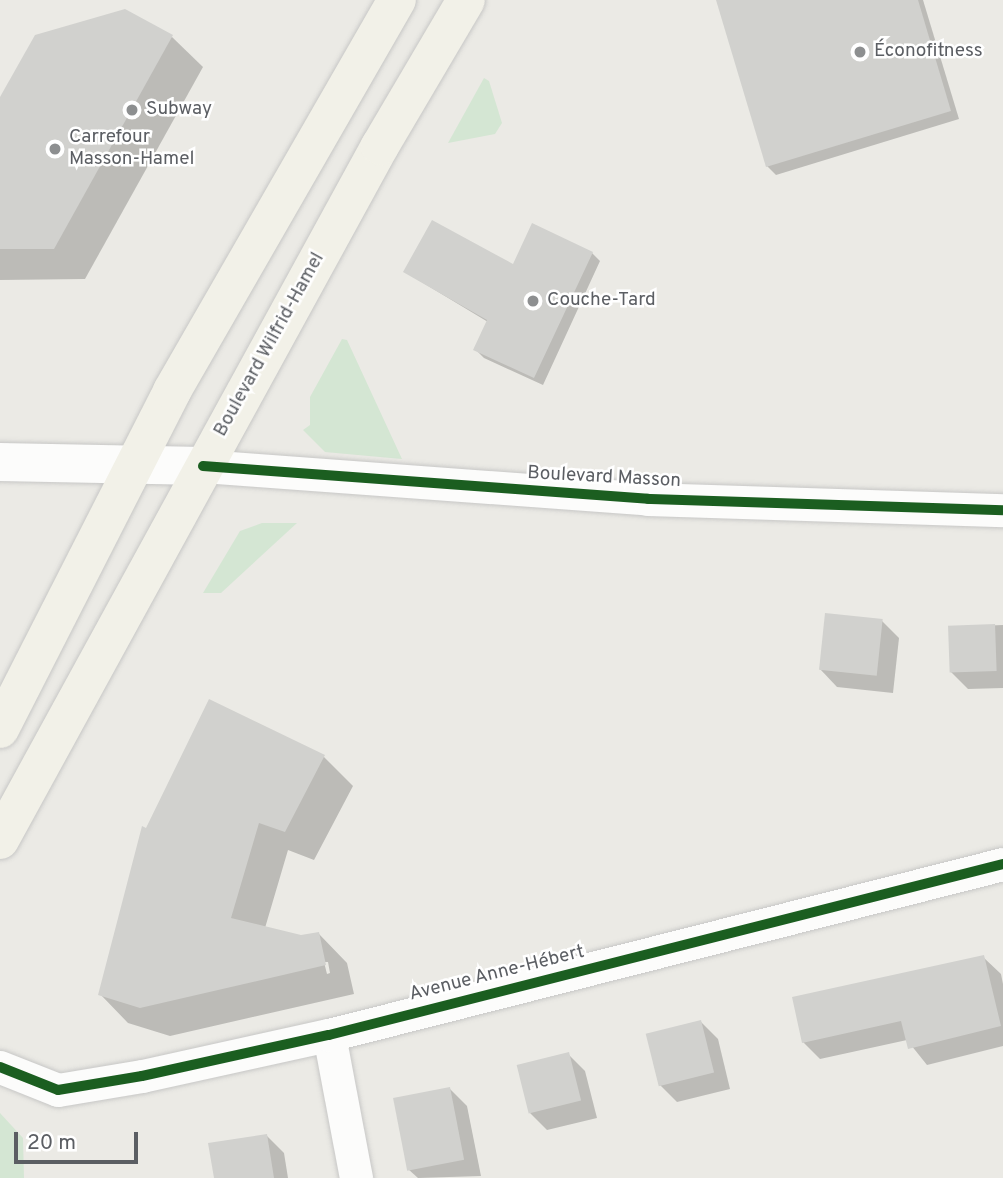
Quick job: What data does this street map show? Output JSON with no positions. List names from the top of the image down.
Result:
{
  "streets": {
    "main road": ["Boulevard Wilfrid-Hamel", "Boulevard Masson"],
    "street": ["Avenue Anne-Hébert"]
  },
  "crossings": [
    ["Boulevard Wilfrid-Hamel", "Boulevard Masson"]
  ],
  "places": [
    "Éconofitness",
    "Subway",
    "Carrefour Masson-Hamel",
    "Couche-Tard"
  ],
  "scale_bar": "20 m"
}
